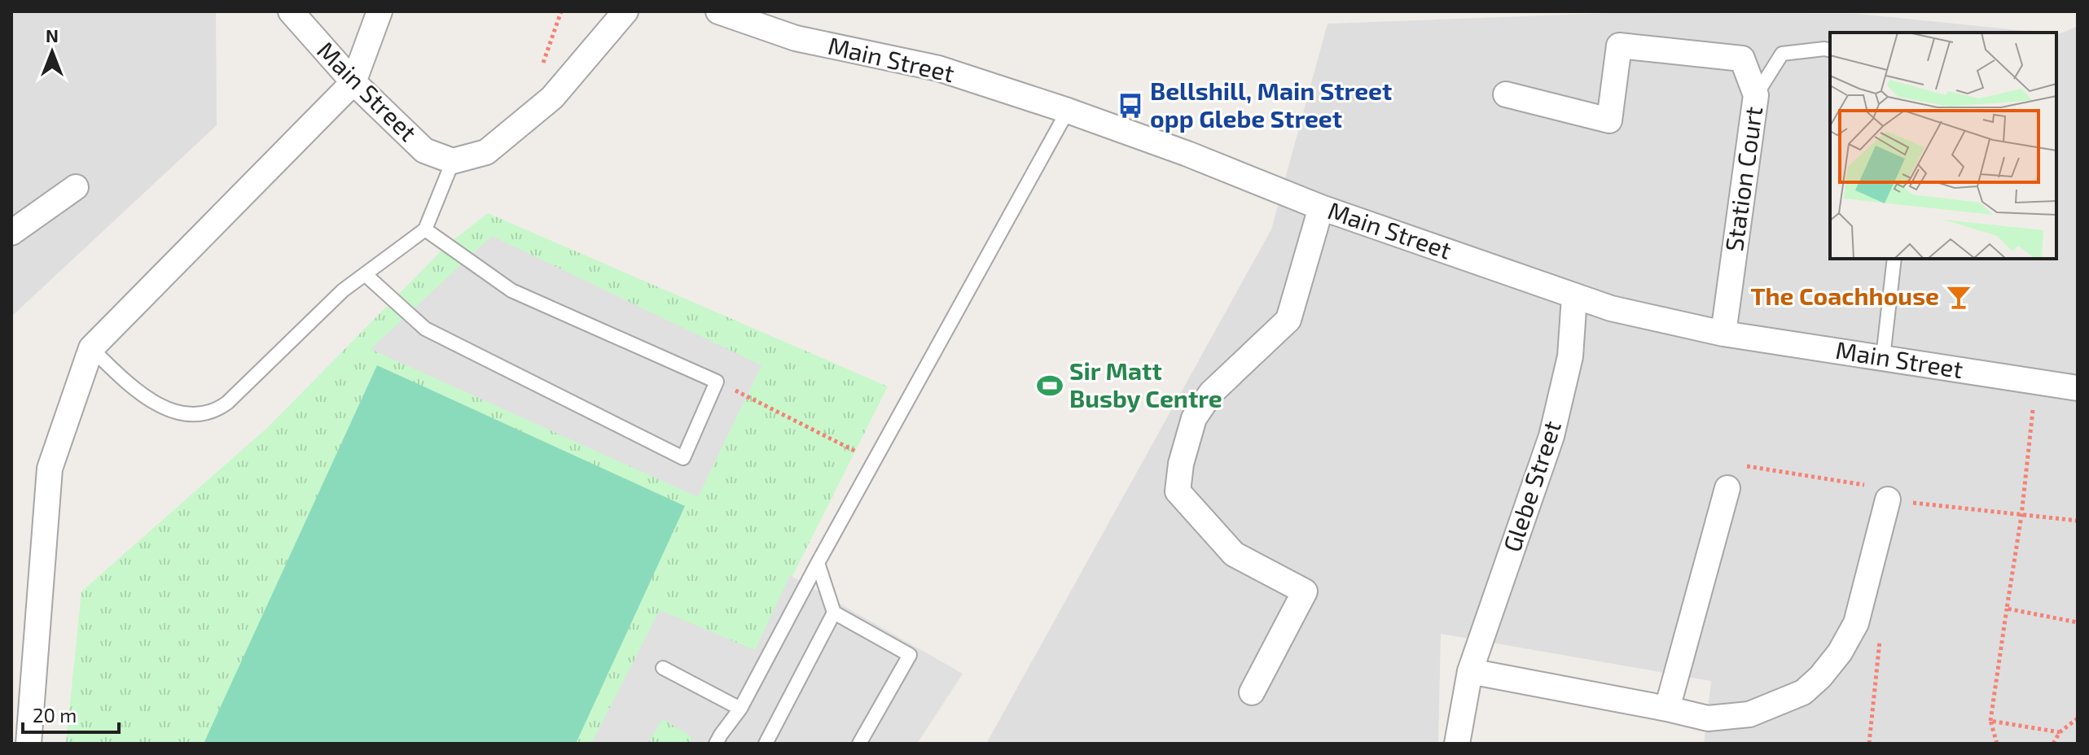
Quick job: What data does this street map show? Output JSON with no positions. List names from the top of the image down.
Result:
{
  "streets": {
    "street": ["Main Street", "Station Court", "Glebe Street"]
  },
  "crossings": [
    ["Main Street", "Station Court"],
    ["Main Street", "Glebe Street"]
  ],
  "places": {
    "bus stop": ["Bellshill, Main Street opp Glebe Street"],
    "bar": ["The Coachhouse"],
    "sports": ["Sir Matt Busby Centre"]
  },
  "scale_bar": "20 m",
  "north": "top"
}
